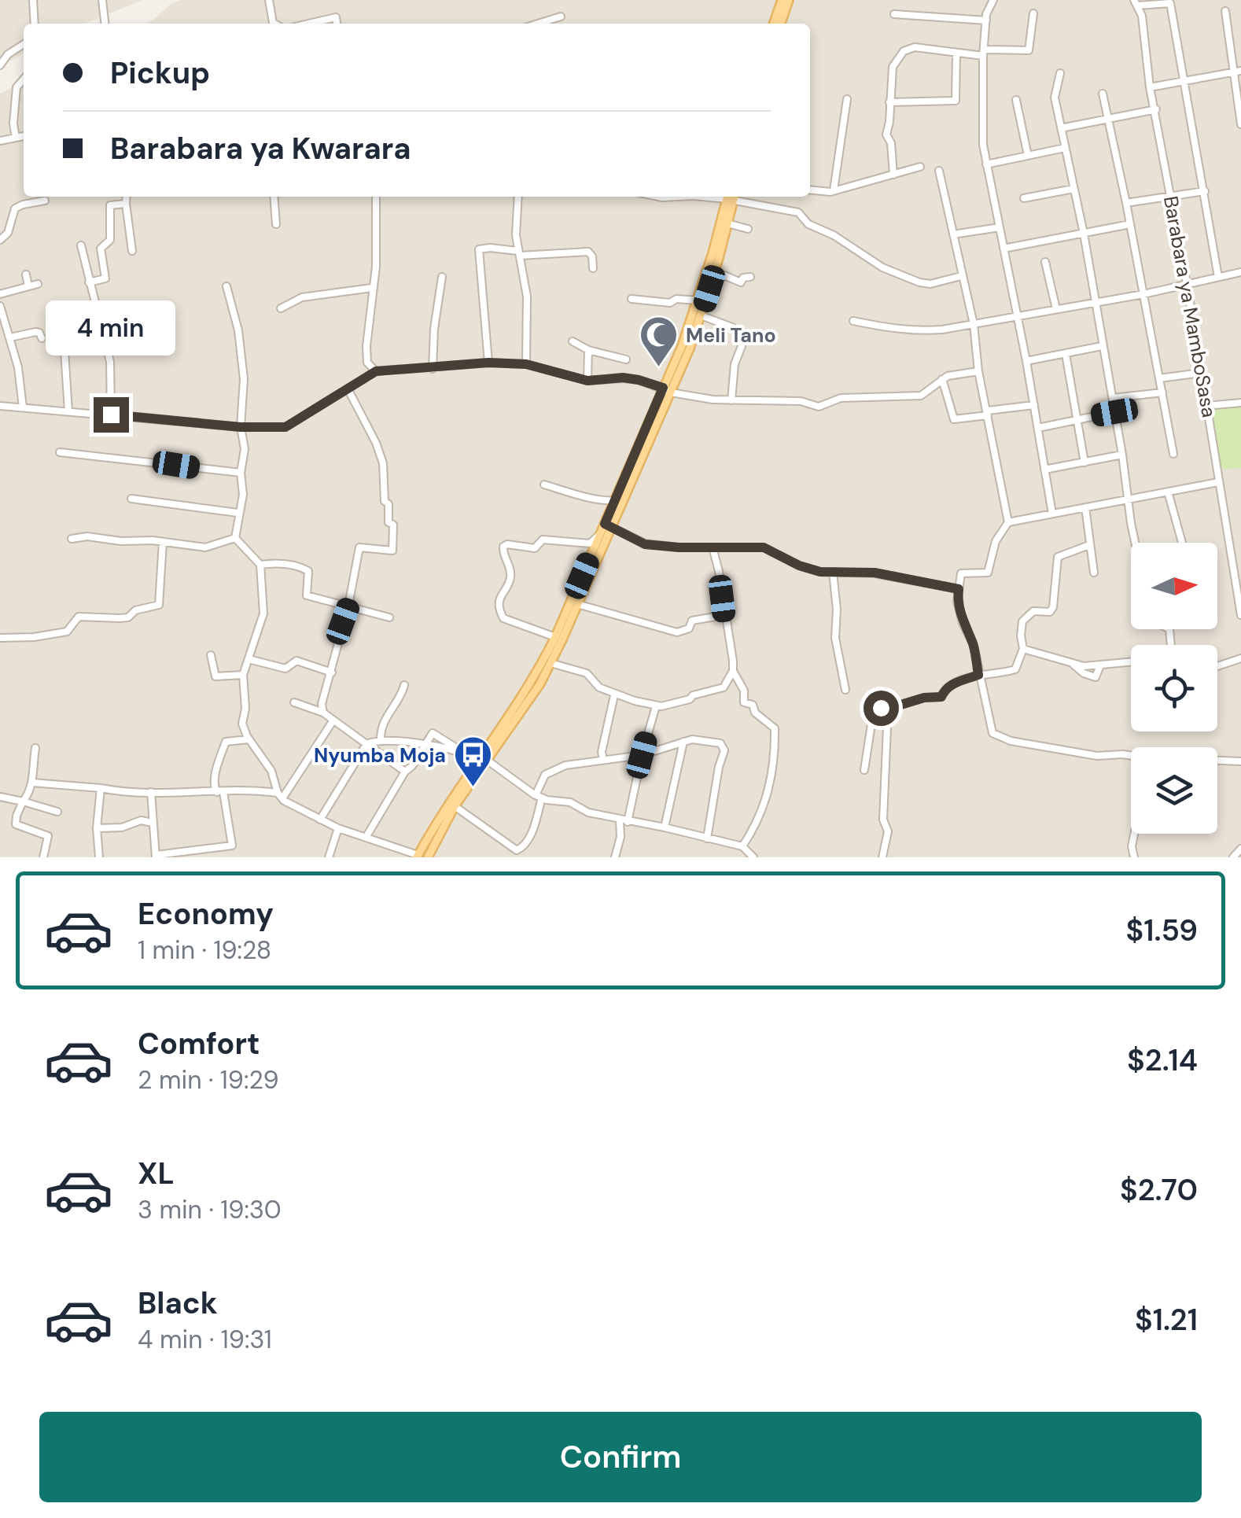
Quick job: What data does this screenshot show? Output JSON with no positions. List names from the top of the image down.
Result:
{
  "streets": {
    "street": ["Barabara ya MamboSasa"]
  },
  "places": {
    "mosque": ["Meli Tano"],
    "bus stop": ["Nyumba Moja"]
  },
  "north": "right",
  "page": {
    "banner": ["Pickup", "Barabara ya Kwarara"],
    "bubble": "4 min",
    "list": [
      {
        "name": "Economy",
        "note": "1 min · 19:28",
        "value": "$1.59"
      },
      {
        "name": "Comfort",
        "note": "2 min · 19:29",
        "value": "$2.14"
      },
      {
        "name": "XL",
        "note": "3 min · 19:30",
        "value": "$2.70"
      },
      {
        "name": "Black",
        "note": "4 min · 19:31",
        "value": "$1.21"
      }
    ],
    "buttons": "Confirm"
  }
}
